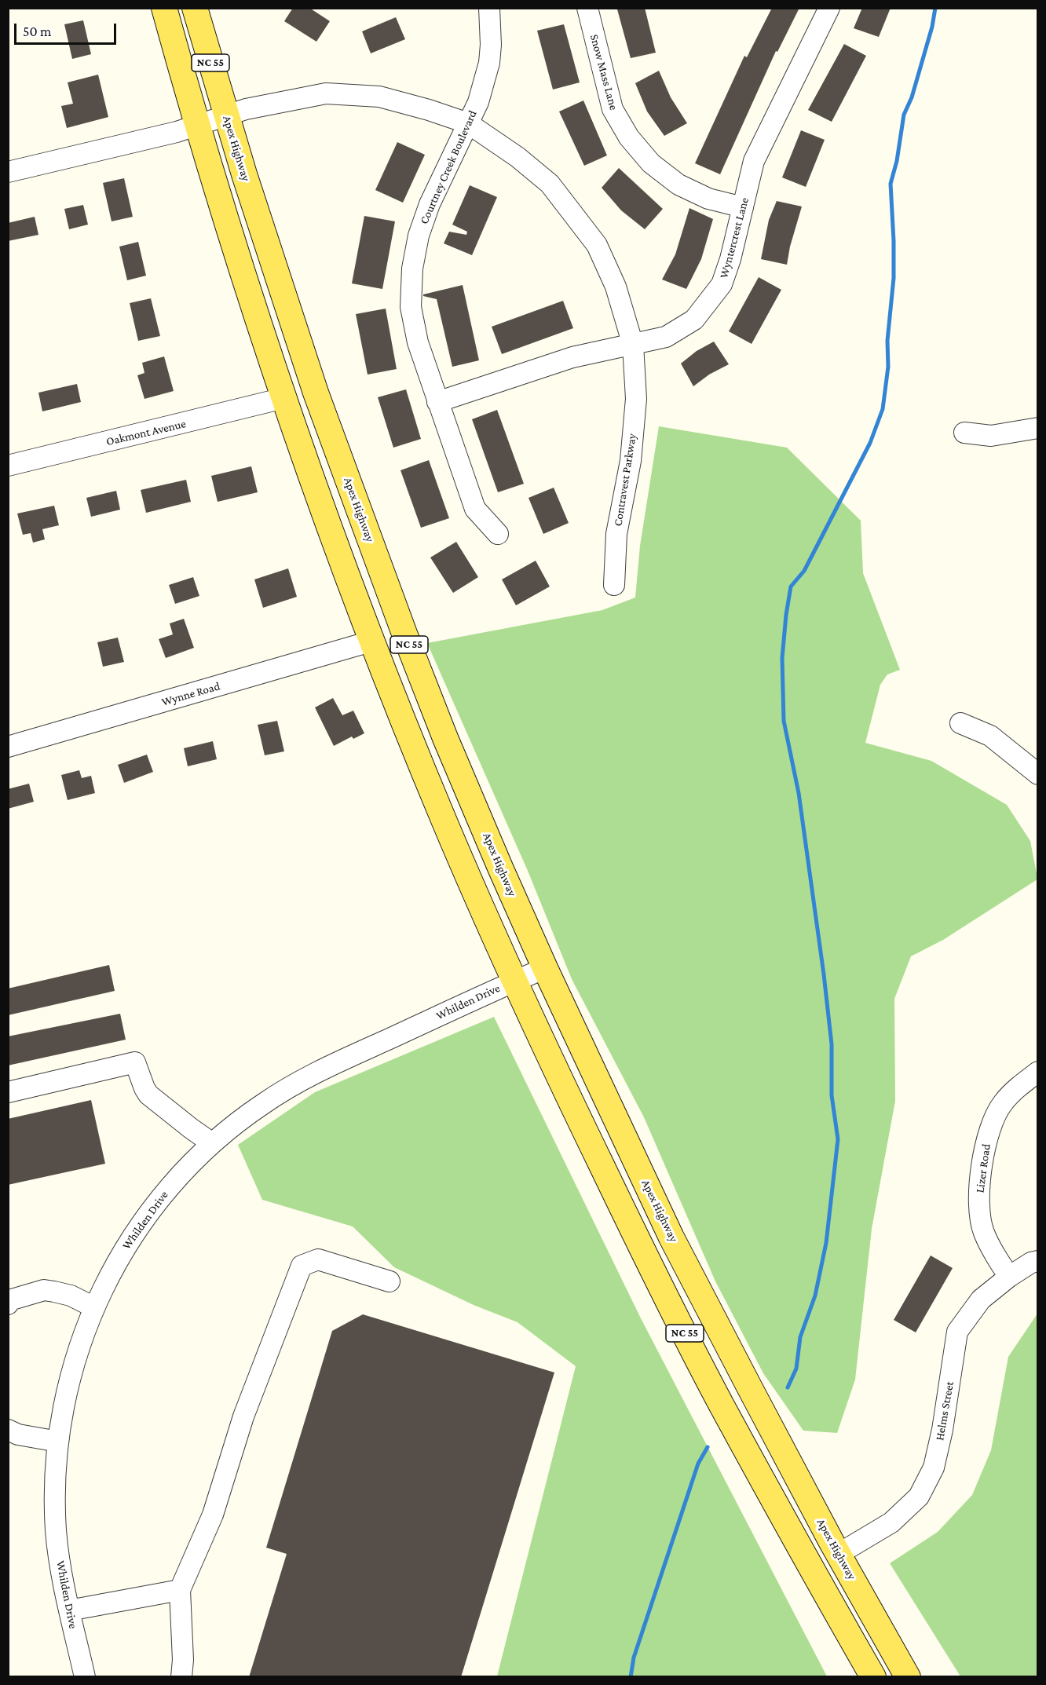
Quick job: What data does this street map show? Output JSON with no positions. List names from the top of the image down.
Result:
{
  "streets": {
    "main road": ["NC 55", "Apex Highway"],
    "street": [
      "Snow Mass Lane",
      "Courtney Creek Boulevard",
      "Wyntercrest Lane",
      "Oakmont Avenue",
      "Contravest Parkway",
      "Wynne Road",
      "Whilden Drive",
      "Lizer Road",
      "Helms Street"
    ]
  },
  "crossings": [
    ["NC 55", "Oakmont Avenue"],
    ["NC 55", "Contravest Parkway"],
    ["NC 55", "Wynne Road"],
    ["NC 55", "Whilden Drive"],
    ["Snow Mass Lane", "Wyntercrest Lane"],
    ["Apex Highway", "Contravest Parkway"],
    ["Apex Highway", "Whilden Drive"],
    ["Apex Highway", "Helms Street"],
    ["Courtney Creek Boulevard", "Wyntercrest Lane"],
    ["Courtney Creek Boulevard", "Contravest Parkway"],
    ["Wyntercrest Lane", "Contravest Parkway"],
    ["Lizer Road", "Helms Street"]
  ],
  "scale_bar": "50 m"
}
